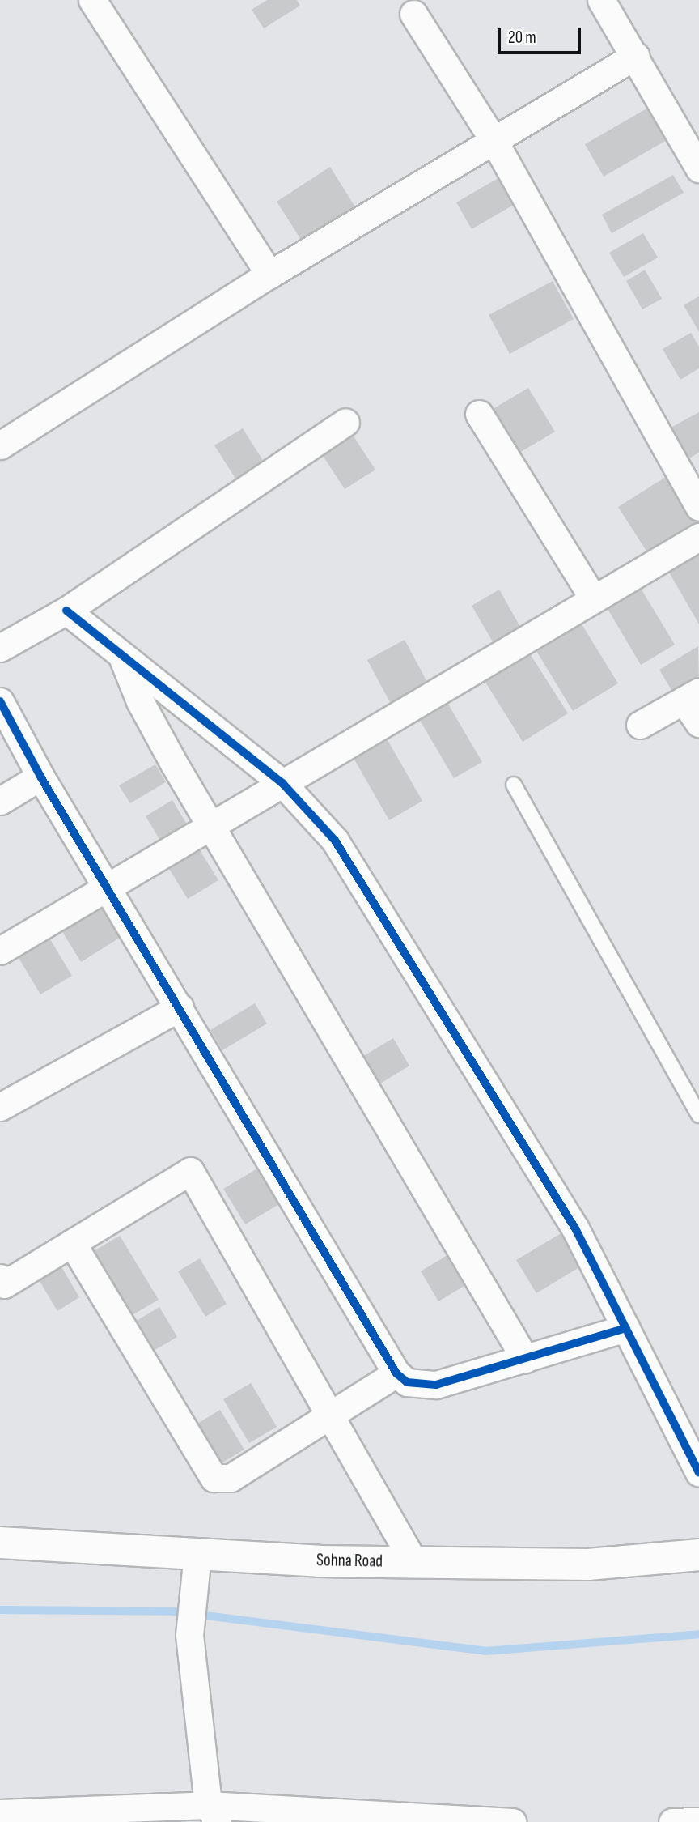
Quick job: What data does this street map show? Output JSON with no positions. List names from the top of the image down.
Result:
{
  "streets": {
    "main road": ["Sohna Road"]
  },
  "scale_bar": "20 m"
}
